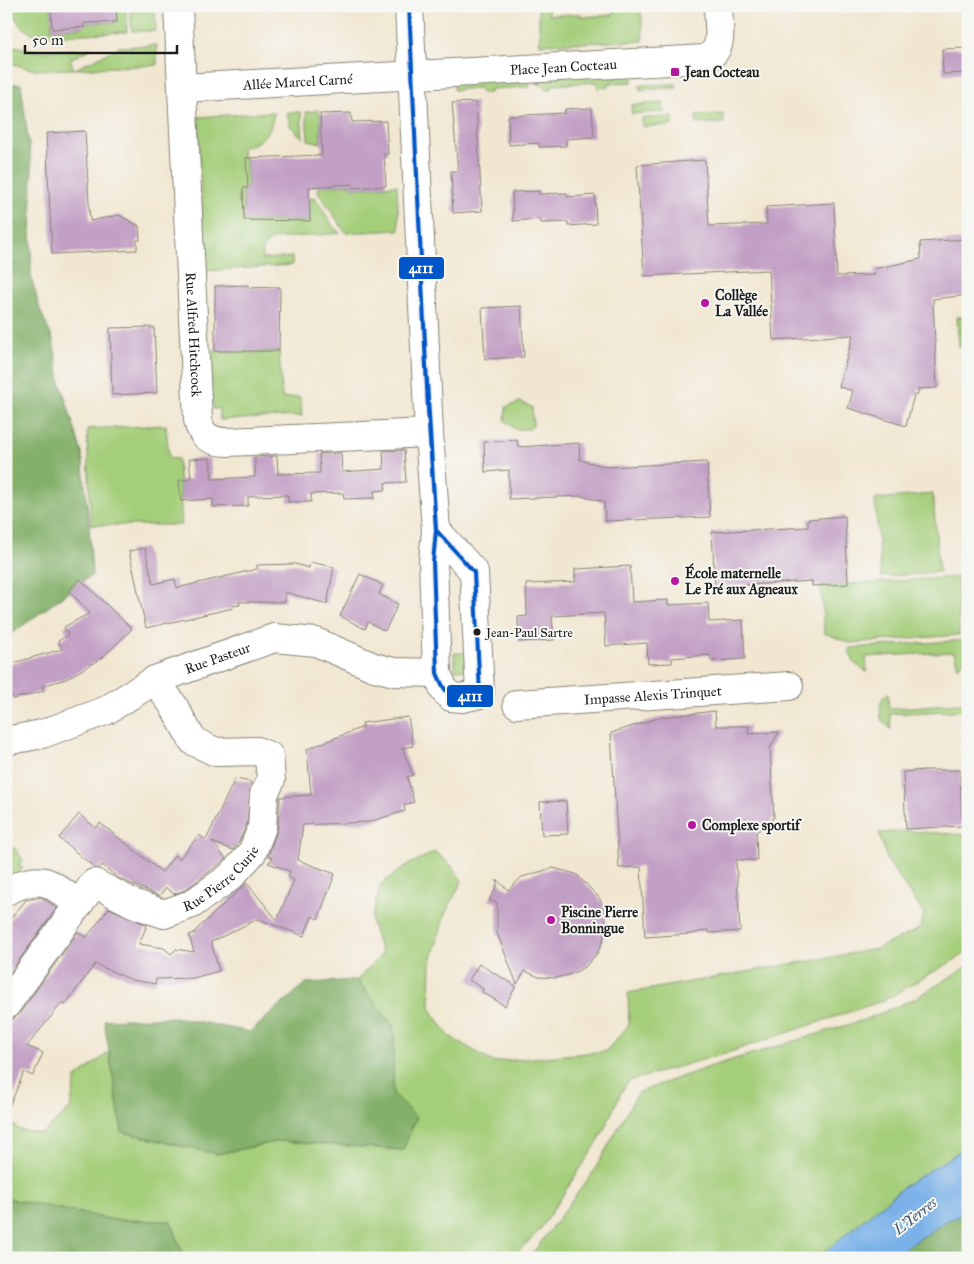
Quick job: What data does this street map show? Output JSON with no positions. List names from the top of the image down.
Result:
{
  "streets": {
    "street": [
      "Place Jean Cocteau",
      "Allée Marcel Carné",
      "Rue Alfred Hitchcock",
      "Rue Pasteur",
      "Impasse Alexis Trinquet",
      "Rue Pierre Curie"
    ]
  },
  "crossings": [
    ["Place Jean Cocteau", "Allée Marcel Carné"],
    ["Allée Marcel Carné", "Rue Alfred Hitchcock"],
    ["Rue Pasteur", "Rue Pierre Curie"]
  ],
  "water": ["L'Yerres"],
  "places": {
    "transit": ["Jean Cocteau"],
    "other": [
      "Collège La Vallée",
      "École maternelle Le Pré aux Agneaux",
      "Jean-Paul Sartre",
      "Complexe sportif",
      "Piscine Pierre Bonningue"
    ]
  },
  "lines": ["transit line 4111"],
  "scale_bar": "50 m"
}
